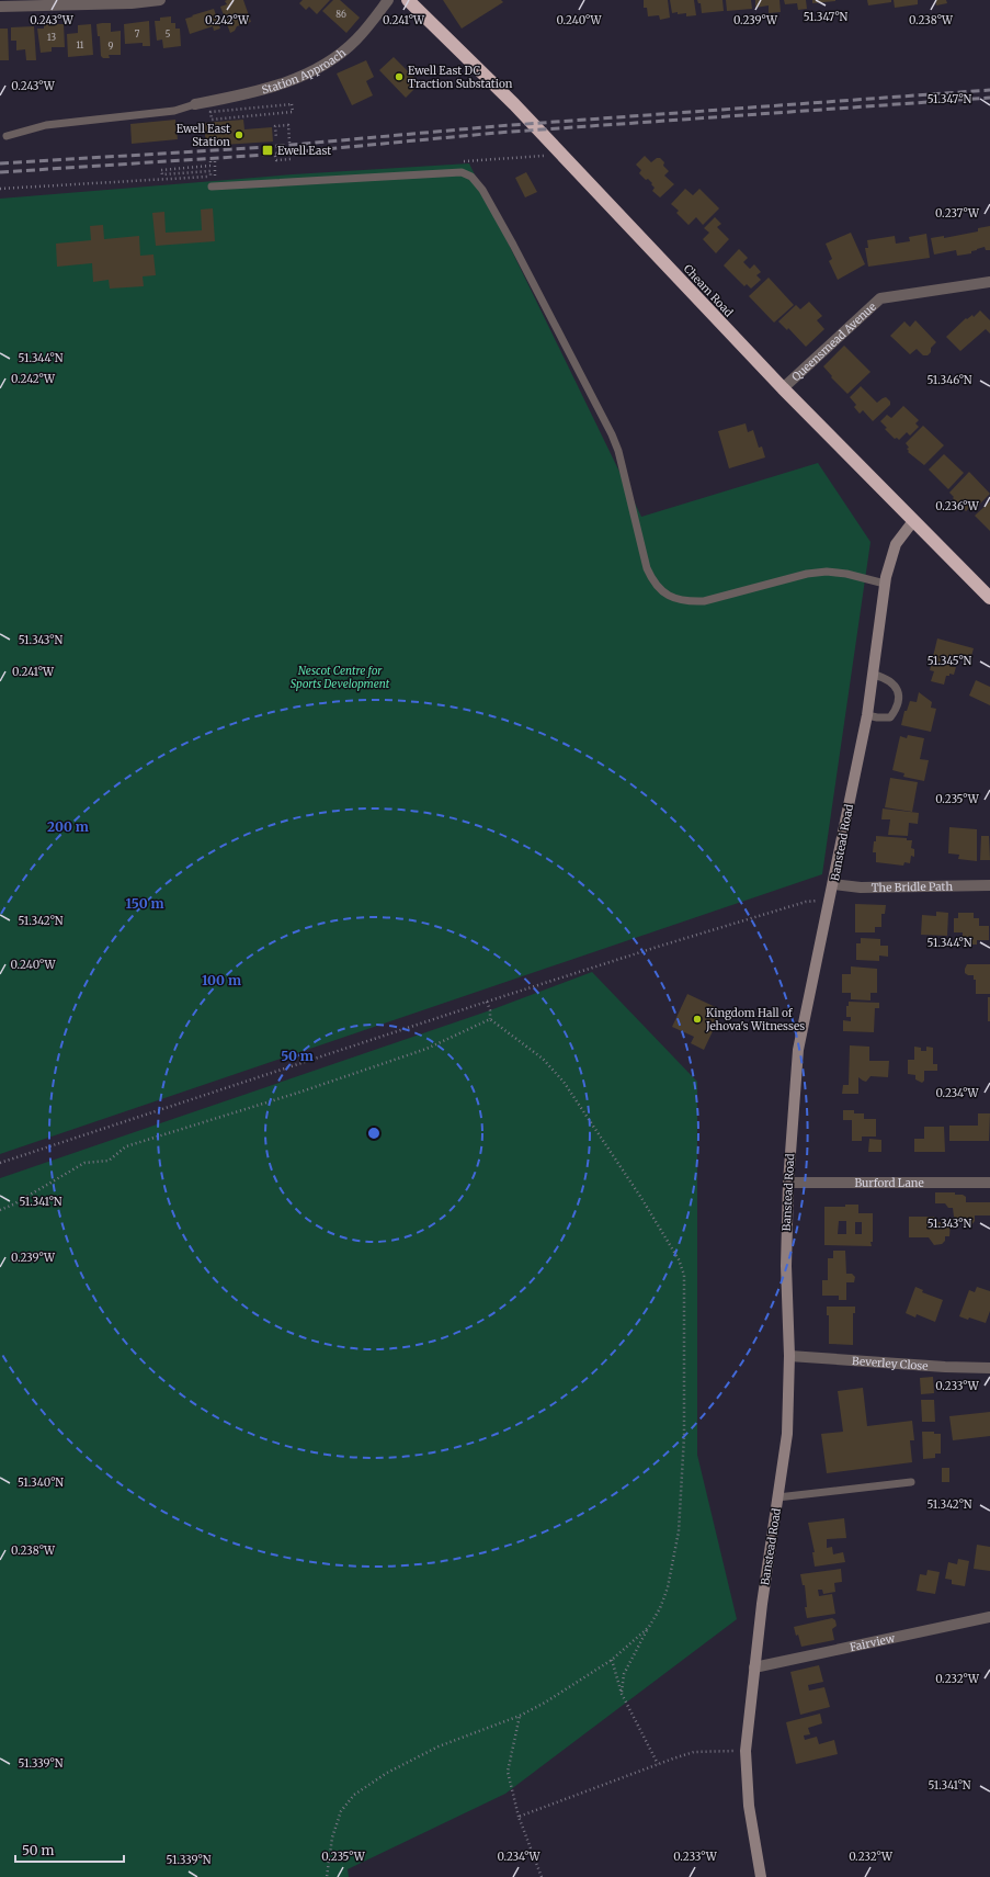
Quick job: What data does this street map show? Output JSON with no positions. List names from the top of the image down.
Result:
{
  "streets": {
    "highway": ["Cheam Road"],
    "street": [
      "Station Approach",
      "Queensmead Avenue",
      "Banstead Road",
      "The Bridle Path",
      "Burford Lane",
      "Beverley Close",
      "Fairview"
    ]
  },
  "crossings": [
    ["Cheam Road", "Queensmead Avenue"],
    ["Cheam Road", "Banstead Road"],
    ["Banstead Road", "The Bridle Path"],
    ["Banstead Road", "Burford Lane"],
    ["Banstead Road", "Beverley Close"],
    ["Banstead Road", "Fairview"]
  ],
  "parks": ["Nescot Centre for Sports Development"],
  "places": {
    "other": ["Ewell East DC Traction Substation", "Ewell East Station", "Kingdom Hall of Jehova's Witnesses"],
    "transit": ["Ewell East"]
  },
  "house_numbers": [
    "86",
    "7",
    "5",
    "13",
    "11",
    "9"
  ],
  "scale_bar": "50 m",
  "coordinates": [
    "51.347°N",
    "0.243°W",
    "0.240°W",
    "0.242°W",
    "0.241°W",
    "0.239°W",
    "0.238°W",
    "0.237°W",
    "51.344°N",
    "51.346°N",
    "0.236°W",
    "51.343°N",
    "51.345°N",
    "0.235°W",
    "51.342°N",
    "0.234°W",
    "51.341°N",
    "0.233°W",
    "51.340°N",
    "0.232°W",
    "51.339°N"
  ],
  "rings": [
    "200 m",
    "150 m",
    "100 m",
    "50 m"
  ]
}
